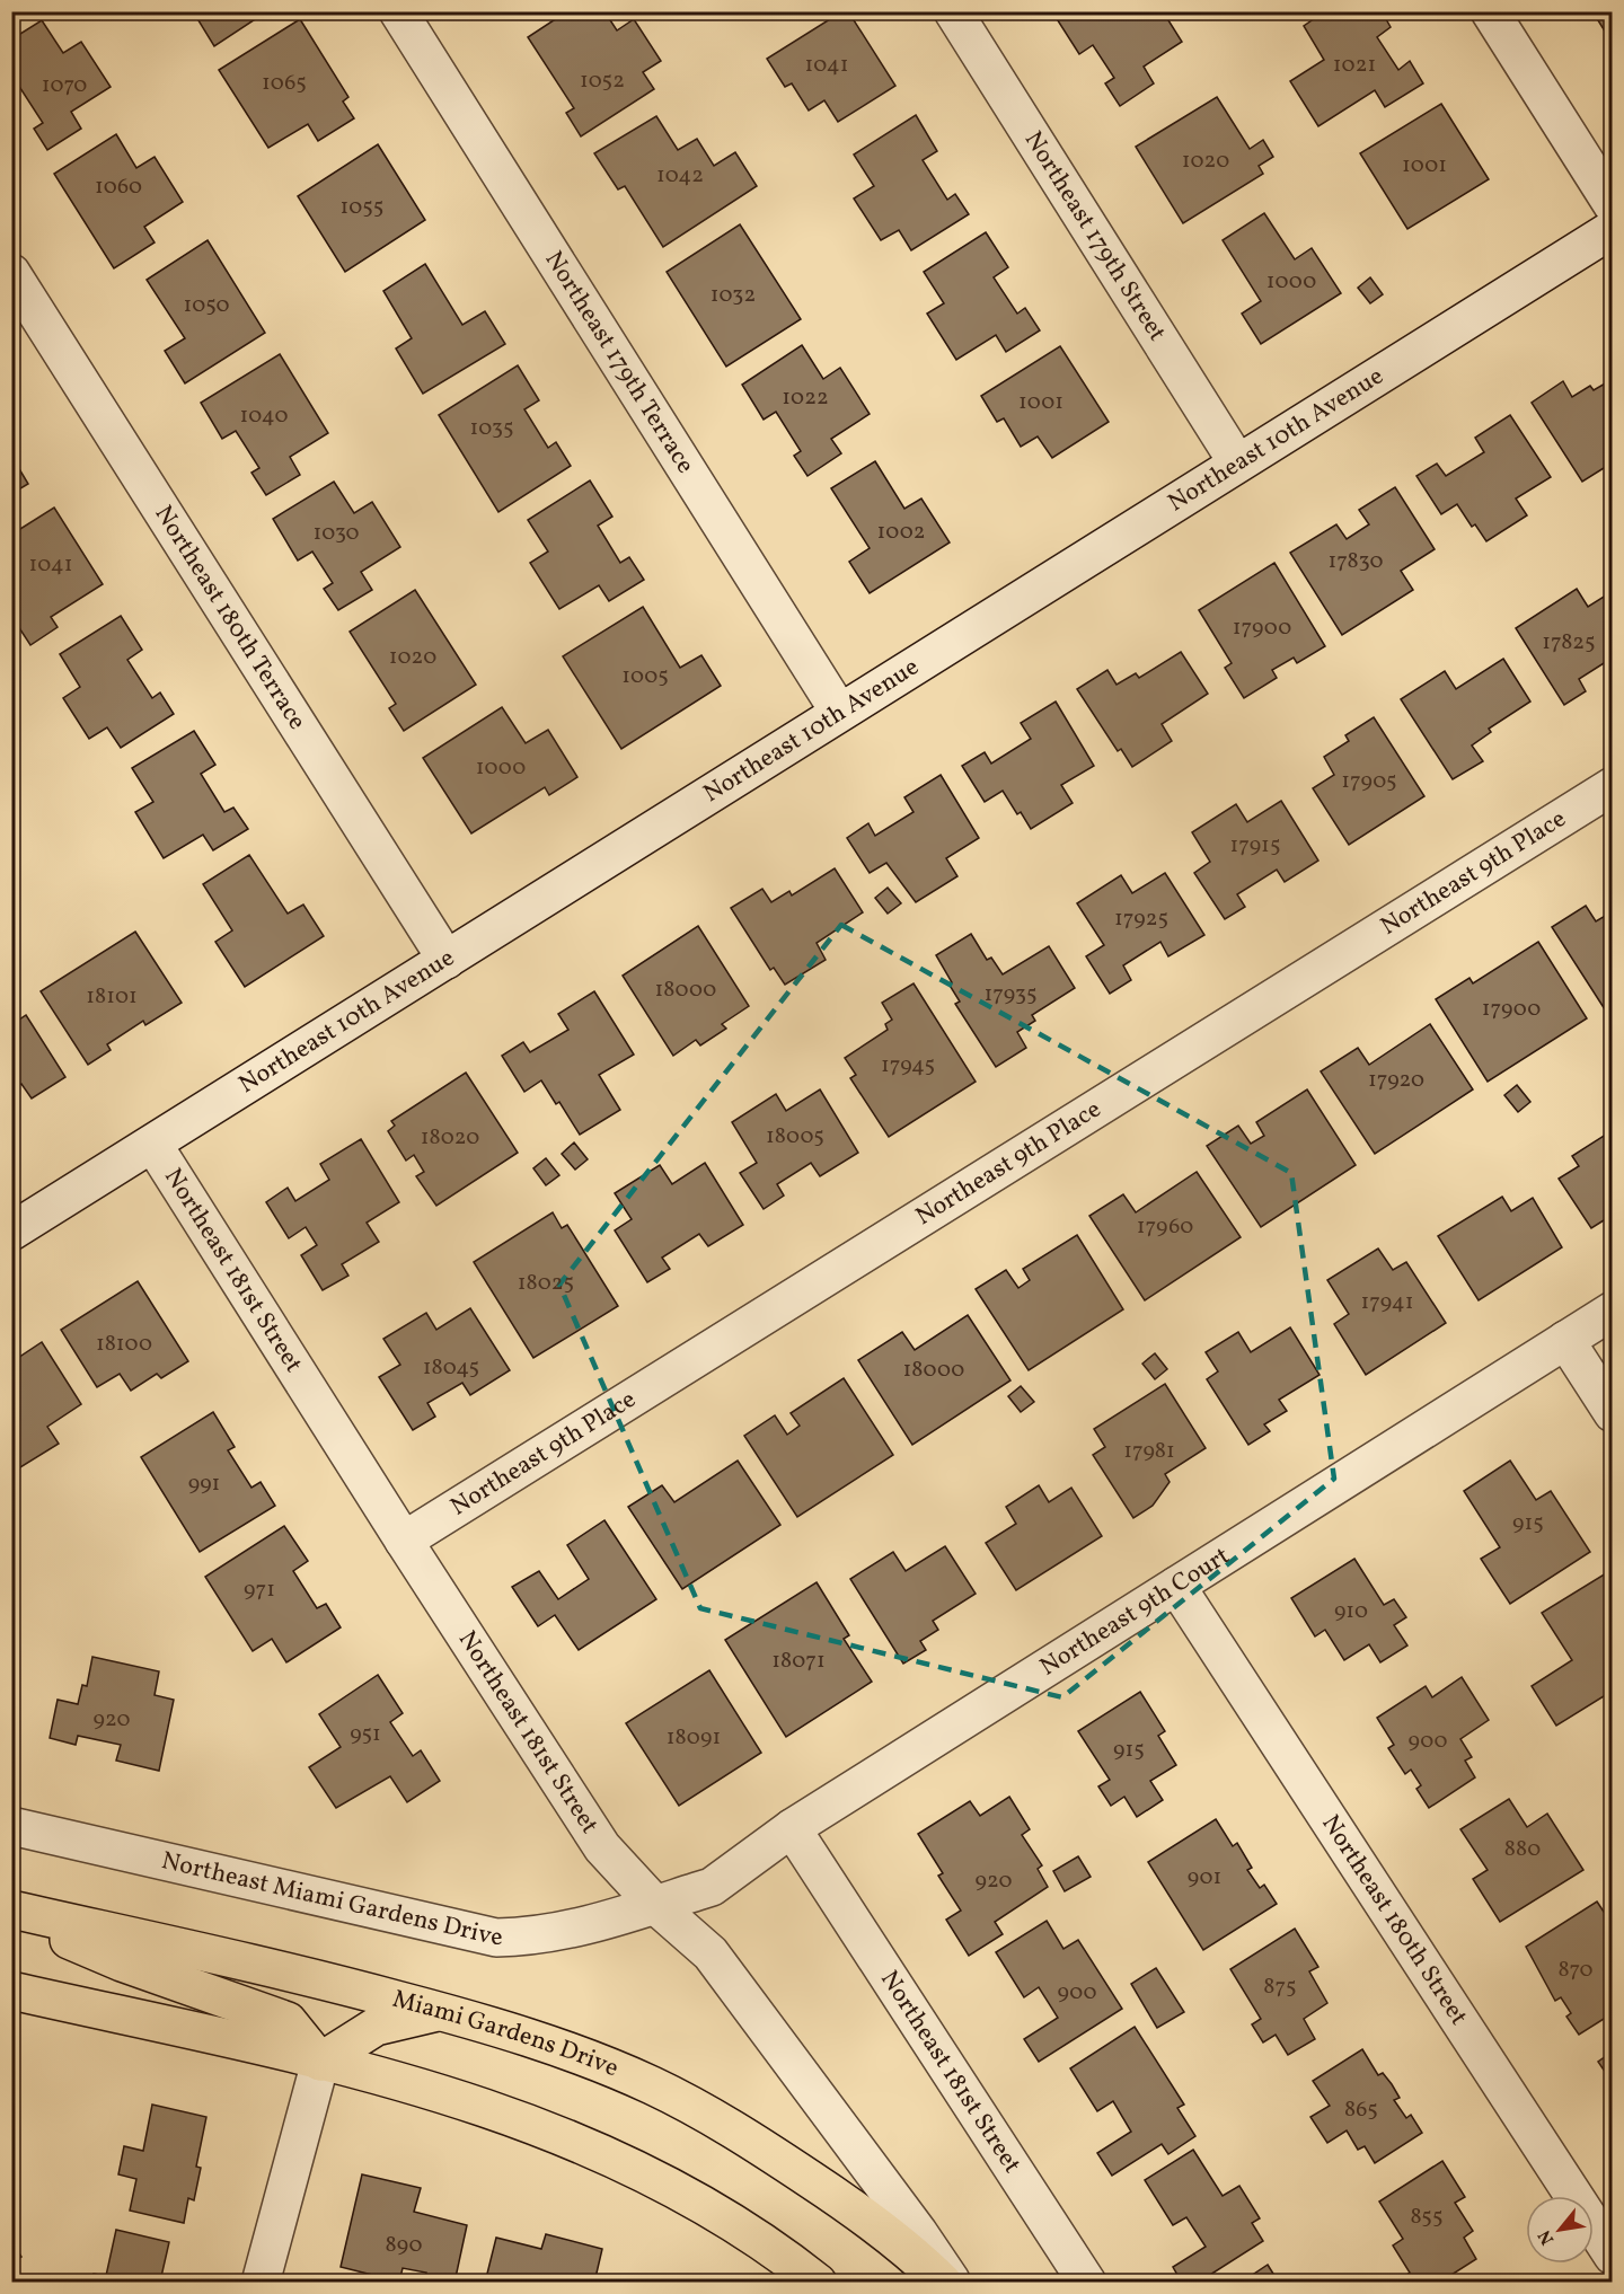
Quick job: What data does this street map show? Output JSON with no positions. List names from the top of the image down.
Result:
{
  "streets": {
    "main road": ["Miami Gardens Drive"],
    "street": [
      "Northeast 179th Street",
      "Northeast 179th Terrace",
      "Northeast 10th Avenue",
      "Northeast 180th Terrace",
      "Northeast 9th Place",
      "Northeast 181st Street",
      "Northeast 9th Court",
      "Northeast Miami Gardens Drive",
      "Northeast 180th Street"
    ]
  },
  "crossings": [
    ["Northeast 179th Street", "Northeast 10th Avenue"],
    ["Northeast 179th Terrace", "Northeast 10th Avenue"],
    ["Northeast 10th Avenue", "Northeast 180th Terrace"],
    ["Northeast 10th Avenue", "Northeast 181st Street"],
    ["Northeast 9th Place", "Northeast 181st Street"],
    ["Northeast 181st Street", "Northeast 9th Court"],
    ["Northeast 181st Street", "Northeast Miami Gardens Drive"],
    ["Northeast 9th Court", "Northeast Miami Gardens Drive"],
    ["Northeast 9th Court", "Northeast 180th Street"]
  ],
  "house_numbers": [
    "1041",
    "1021",
    "1052",
    "1065",
    "1070",
    "1020",
    "1001",
    "1042",
    "1060",
    "1055",
    "1000",
    "1032",
    "1050",
    "1022",
    "1001",
    "1040",
    "1035",
    "1002",
    "1030",
    "17830",
    "1041",
    "17900",
    "17825",
    "1020",
    "1005",
    "1000",
    "17905",
    "17915",
    "17925",
    "18000",
    "17935",
    "18101",
    "17900",
    "17945",
    "17920",
    "18005",
    "18020",
    "17960",
    "18025",
    "17941",
    "18100",
    "18045",
    "18000",
    "17981",
    "991",
    "915",
    "971",
    "910",
    "18071",
    "920",
    "951",
    "18091",
    "900",
    "915",
    "880",
    "901",
    "920",
    "870",
    "875",
    "900",
    "865",
    "855",
    "890"
  ],
  "north": "bottom left"
}
